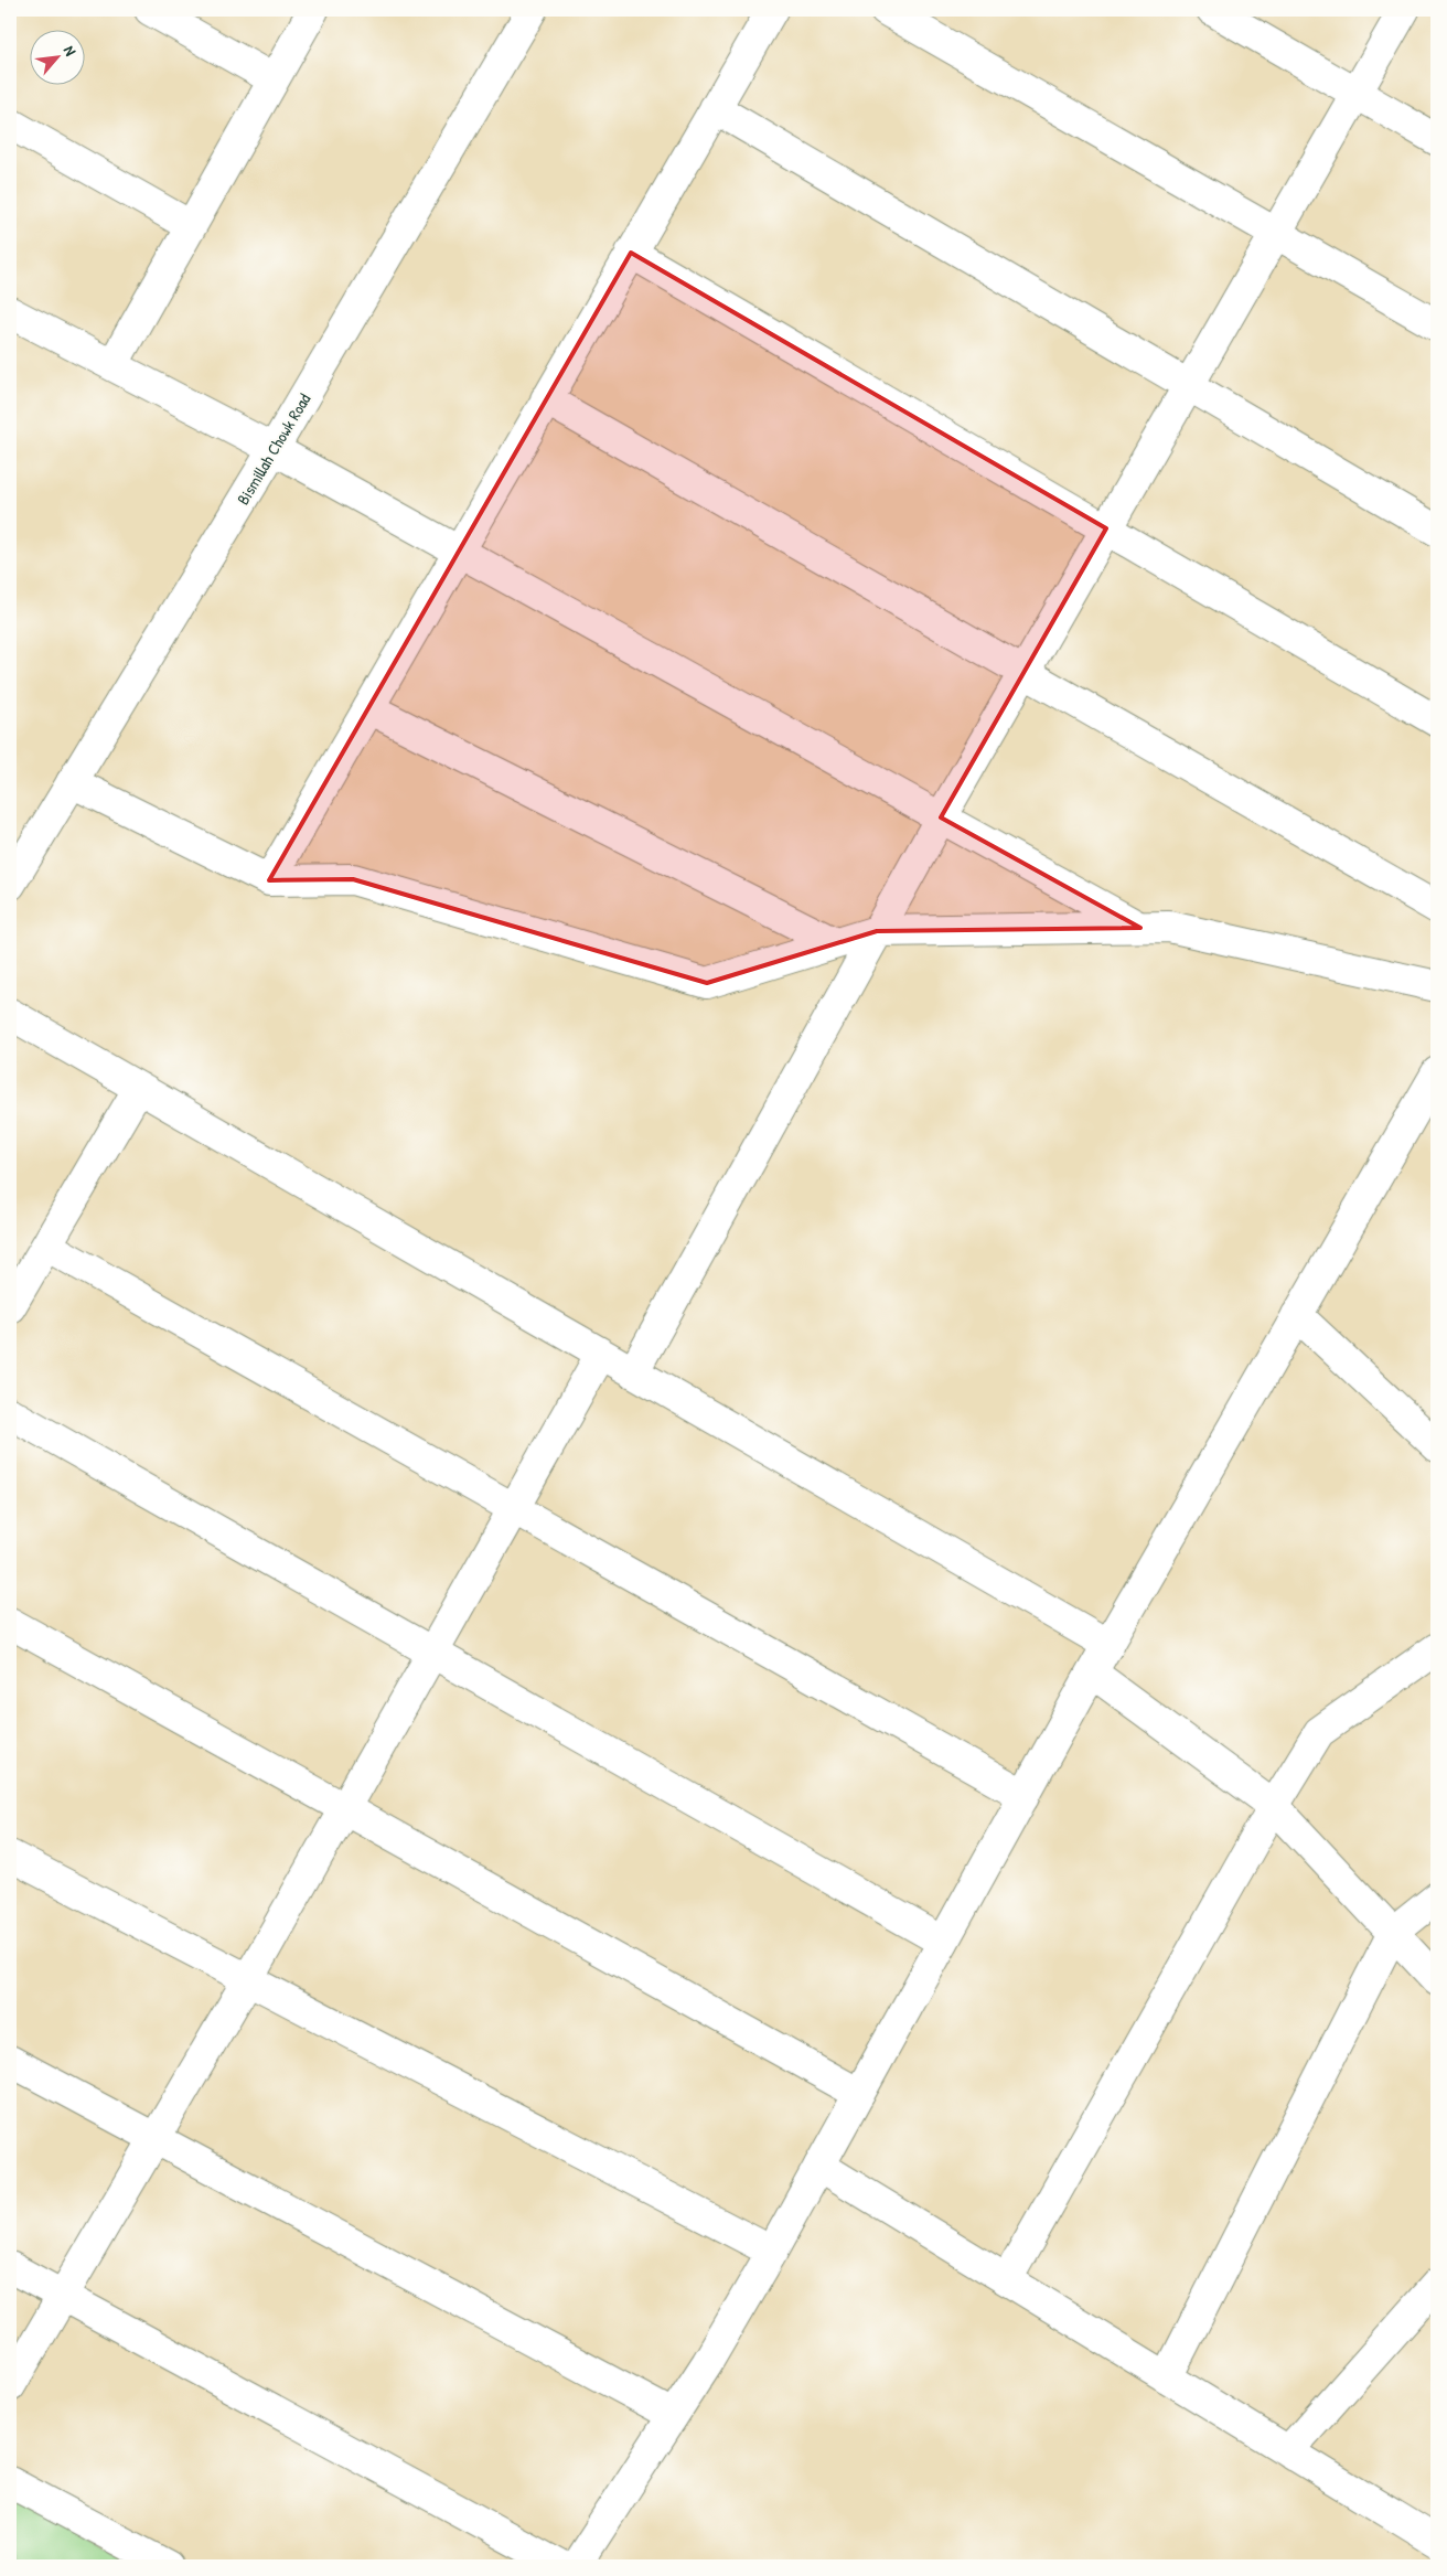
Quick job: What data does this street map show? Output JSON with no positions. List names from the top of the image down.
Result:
{
  "streets": {
    "street": ["Bismillah Chowk Road"]
  },
  "north": "top right"
}
